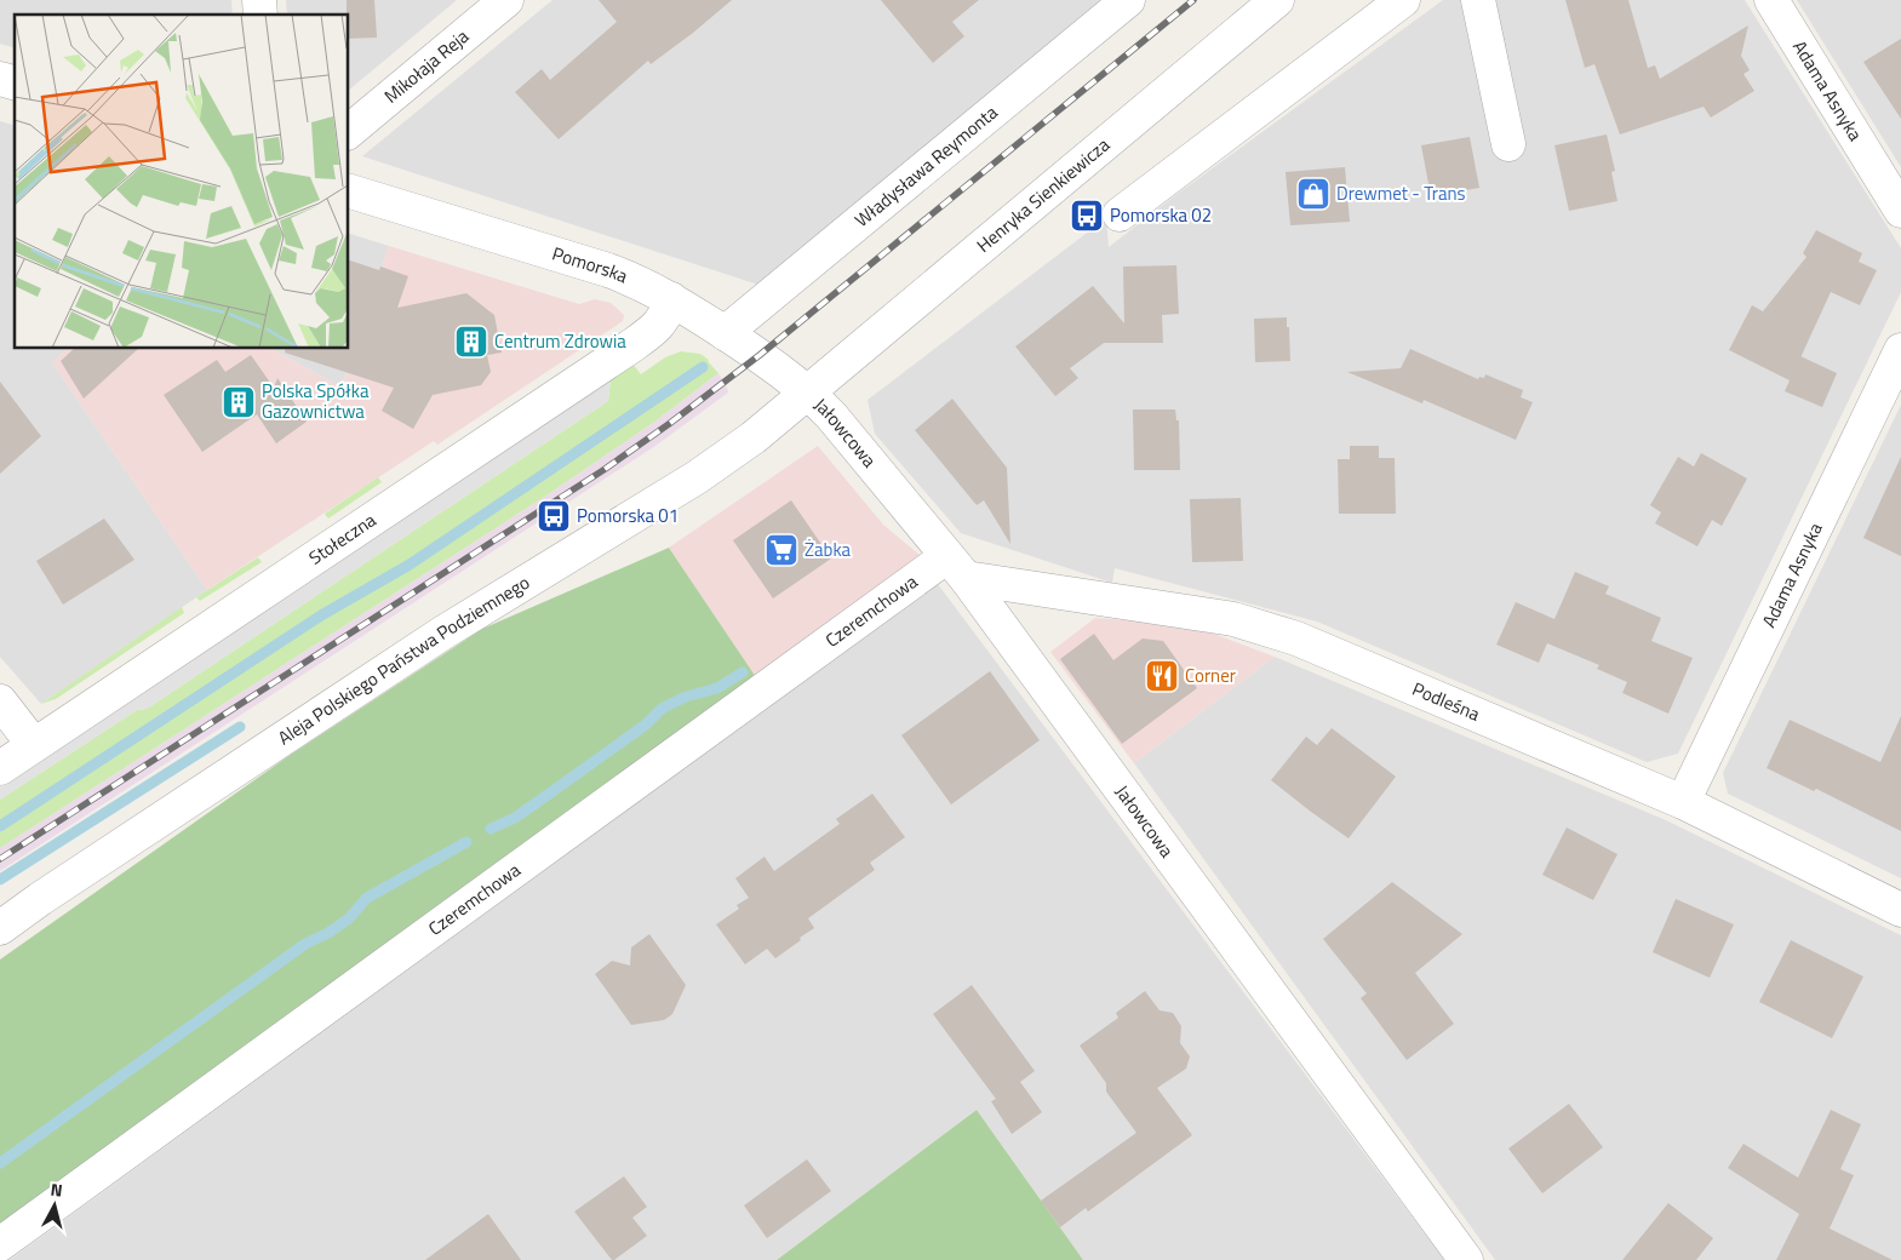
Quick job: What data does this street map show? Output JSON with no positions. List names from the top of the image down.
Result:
{
  "streets": {
    "street": [
      "Mikołaja Reja",
      "Adama Asnyka",
      "Władysława Reymonta",
      "Henryka Sienkiewicza",
      "Pomorska",
      "Jałowcowa",
      "Stołeczna",
      "Czeremchowa",
      "Aleja Polskiego Państwa Podziemnego",
      "Podleśna"
    ]
  },
  "crossings": [
    ["Adama Asnyka", "Podleśna"],
    ["Władysława Reymonta", "Pomorska"],
    ["Henryka Sienkiewicza", "Pomorska"],
    ["Henryka Sienkiewicza", "Jałowcowa"],
    ["Henryka Sienkiewicza", "Aleja Polskiego Państwa Podziemnego"],
    ["Pomorska", "Jałowcowa"],
    ["Pomorska", "Stołeczna"],
    ["Pomorska", "Aleja Polskiego Państwa Podziemnego"],
    ["Jałowcowa", "Czeremchowa"],
    ["Jałowcowa", "Aleja Polskiego Państwa Podziemnego"],
    ["Jałowcowa", "Podleśna"],
    ["Czeremchowa", "Podleśna"]
  ],
  "places": {
    "shop": ["Drewmet - Trans"],
    "bus stop": ["Pomorska 02", "Pomorska 01"],
    "building": ["Centrum Zdrowia", "Polska Spółka Gazownictwa"],
    "supermarket": ["Żabka"],
    "restaurant": ["Corner"]
  },
  "north": "top"
}
